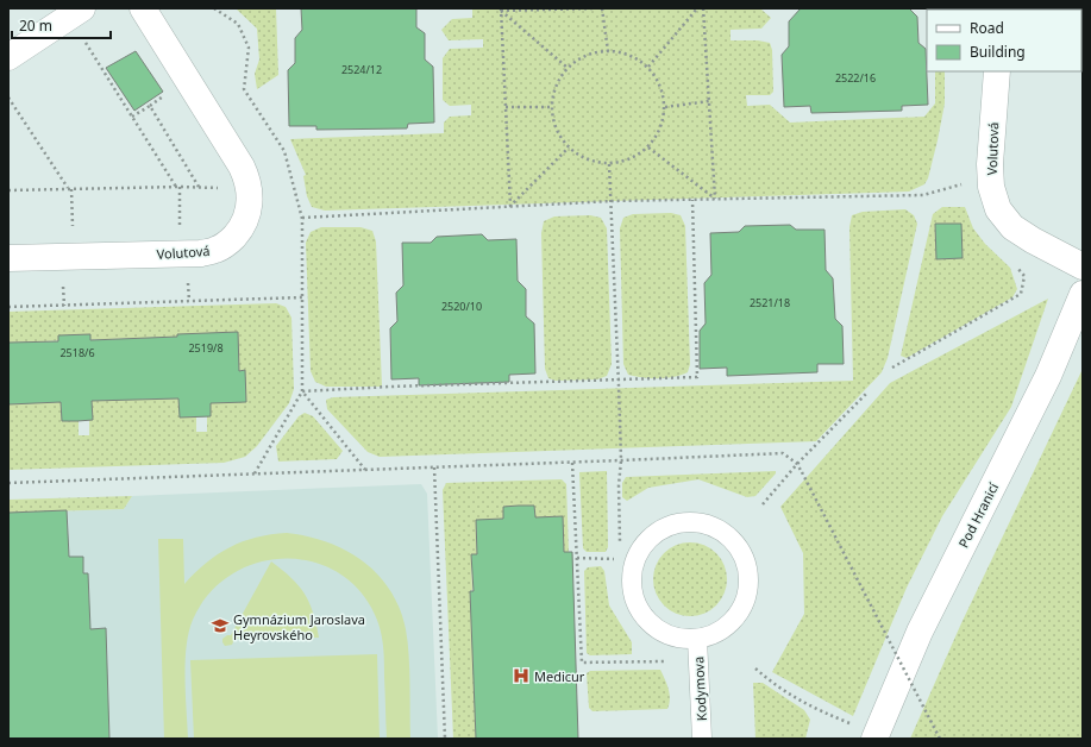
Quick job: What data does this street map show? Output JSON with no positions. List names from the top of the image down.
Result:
{
  "streets": {
    "street": ["Volutová", "Pod Hranicí"],
    "lane": ["Kodymova"]
  },
  "places": {
    "school or university": ["Gymnázium Jaroslava Heyrovského"],
    "hospital": ["Medicur"]
  },
  "house_numbers": [
    "2524/12",
    "2522/16",
    "2521/18",
    "2520/10",
    "2519/8",
    "2518/6"
  ],
  "legend": ["Road", "Building"],
  "scale_bar": "20 m"
}
